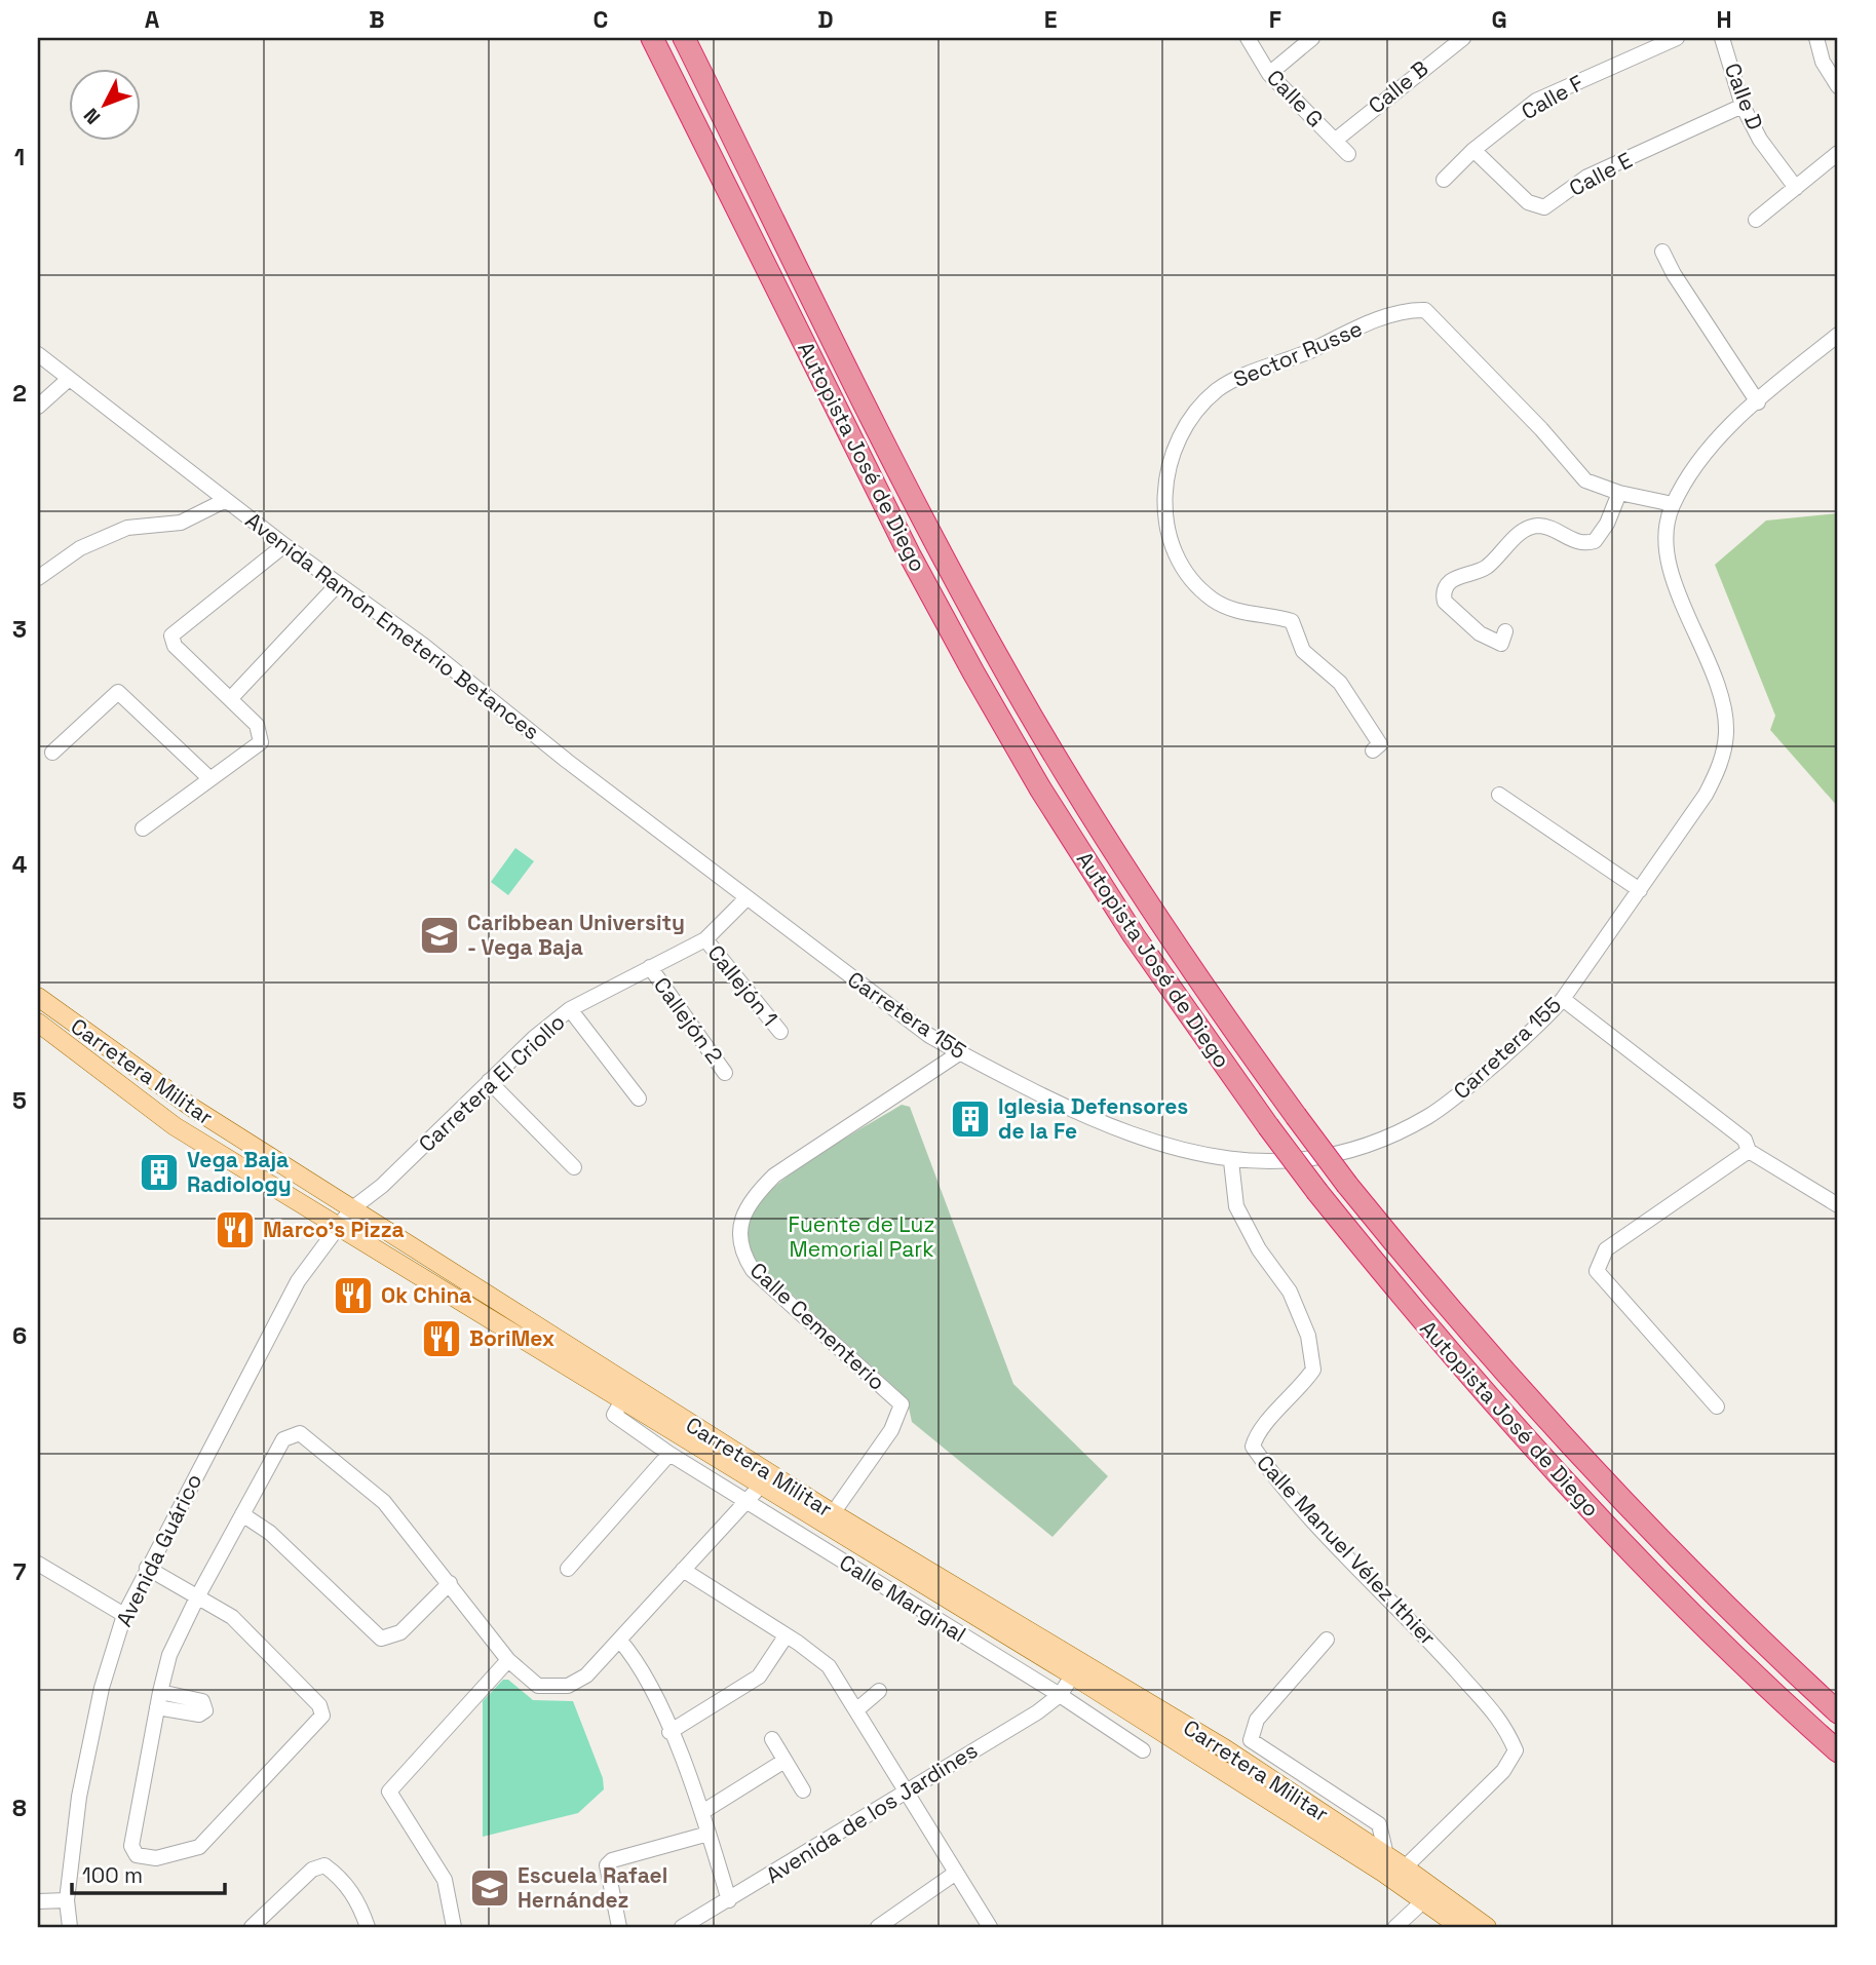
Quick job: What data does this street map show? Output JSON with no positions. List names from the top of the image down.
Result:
{
  "streets": {
    "highway": ["Autopista José de Diego"],
    "main road": ["Carretera Militar"],
    "street": [
      "Calle B",
      "Calle D",
      "Calle F",
      "Calle G",
      "Calle E",
      "Sector Russe",
      "Avenida Ramón Emeterio Betances",
      "Callejón 1",
      "Carretera 155",
      "Callejón 2",
      "Carretera El Criollo",
      "Calle Cementerio",
      "Avenida Guárico",
      "Calle Manuel Vélez Ithier",
      "Calle Marginal",
      "Avenida de los Jardines"
    ]
  },
  "crossings": [
    ["Calle B", "Calle G"],
    ["Calle D", "Calle E"],
    ["Calle F", "Calle E"],
    ["Sector Russe", "Carretera 155"],
    ["Avenida Ramón Emeterio Betances", "Carretera 155"],
    ["Avenida Ramón Emeterio Betances", "Carretera El Criollo"],
    ["Callejón 1", "Carretera El Criollo"],
    ["Carretera 155", "Carretera El Criollo"],
    ["Carretera 155", "Calle Cementerio"],
    ["Carretera 155", "Calle Manuel Vélez Ithier"],
    ["Callejón 2", "Carretera El Criollo"],
    ["Carretera Militar", "Carretera El Criollo"],
    ["Carretera Militar", "Calle Cementerio"],
    ["Carretera Militar", "Avenida Guárico"],
    ["Carretera Militar", "Calle Manuel Vélez Ithier"],
    ["Carretera Militar", "Calle Marginal"],
    ["Carretera Militar", "Avenida de los Jardines"],
    ["Carretera El Criollo", "Avenida Guárico"],
    ["Calle Marginal", "Avenida de los Jardines"]
  ],
  "parks": ["Fuente de Luz Memorial Park"],
  "places": {
    "school or university": ["Caribbean University - Vega Baja", "Escuela Rafael Hernández"],
    "building": ["Iglesia Defensores de la Fe", "Vega Baja Radiology"],
    "restaurant": ["Marco's Pizza", "Ok China", "BoriMex"]
  },
  "scale_bar": "100 m",
  "north": "bottom left",
  "grid": {
    "columns": [
      "A",
      "B",
      "C",
      "D",
      "E",
      "F",
      "G",
      "H"
    ],
    "rows": [
      "1",
      "2",
      "3",
      "4",
      "5",
      "6",
      "7",
      "8"
    ]
  }
}
